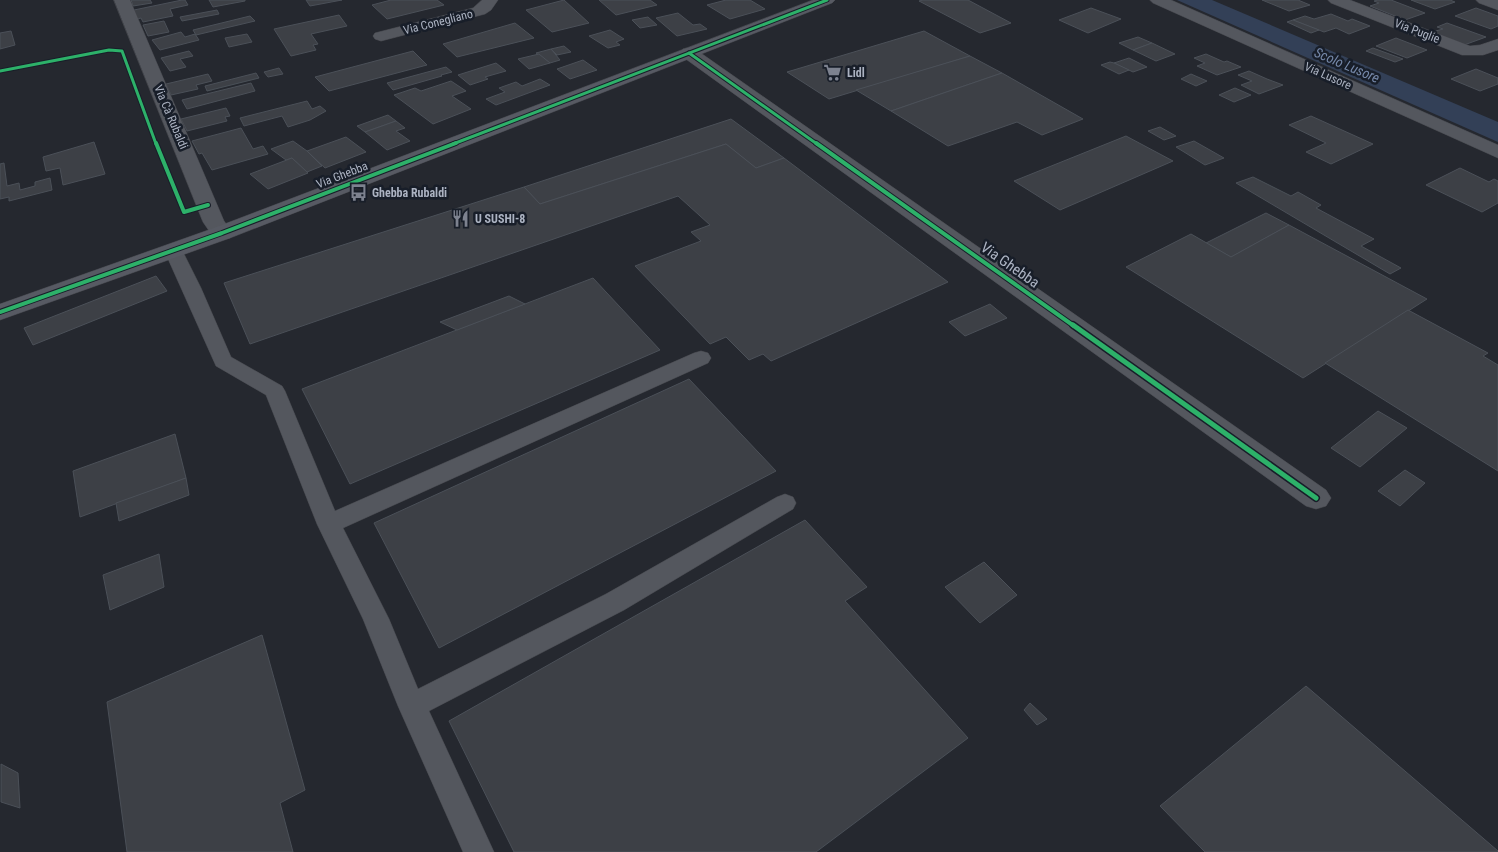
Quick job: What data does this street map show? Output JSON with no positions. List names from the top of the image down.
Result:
{
  "streets": {
    "street": [
      "Via Conegliano",
      "Via Puglie",
      "Via Lusore",
      "Via Cà Rubaldi",
      "Via Ghebba"
    ]
  },
  "crossings": [
    ["Via Cà Rubaldi", "Via Ghebba"]
  ],
  "water": ["Scolo Lusore"],
  "places": {
    "supermarket": ["Lidl"],
    "bus stop": ["Ghebba Rubaldi"],
    "restaurant": ["U SUSHI-8"]
  }
}
